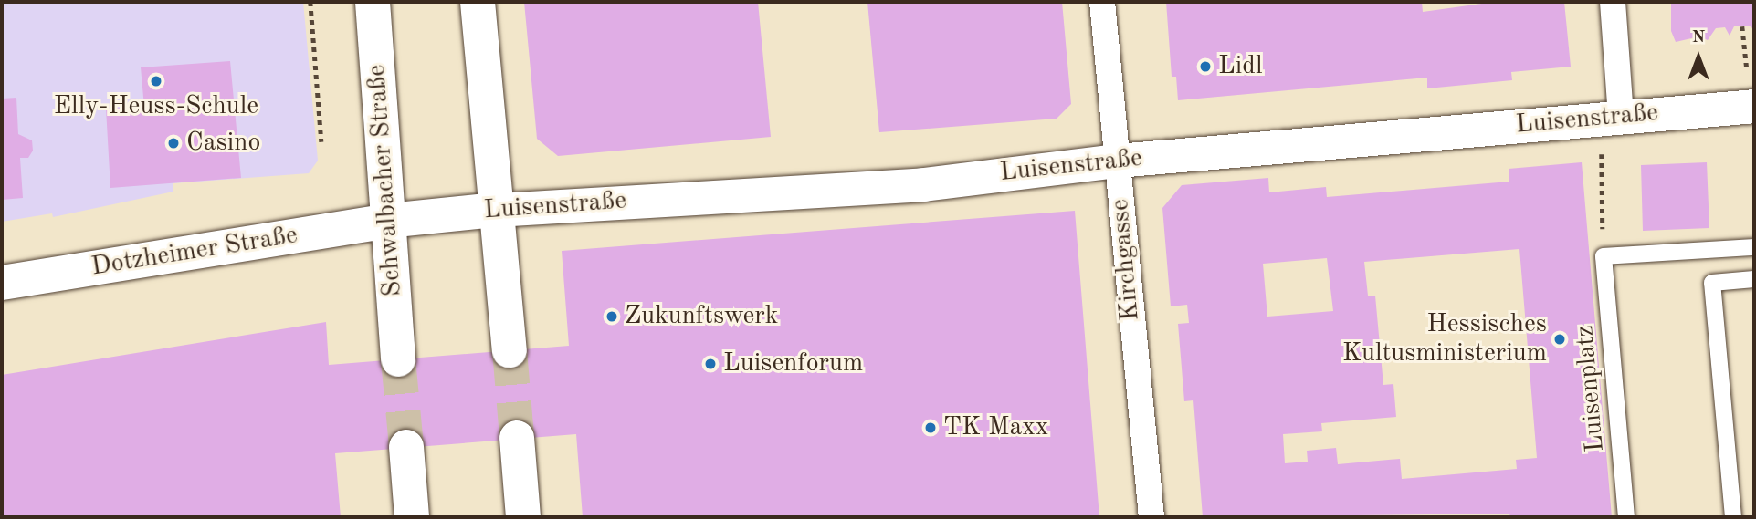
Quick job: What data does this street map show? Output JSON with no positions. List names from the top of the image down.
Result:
{
  "streets": {
    "main road": ["Luisenstraße", "Schwalbacher Straße", "Dotzheimer Straße"],
    "street": ["Kirchgasse"],
    "lane": ["Luisenplatz"]
  },
  "crossings": [
    ["Luisenstraße", "Schwalbacher Straße"],
    ["Luisenstraße", "Dotzheimer Straße"],
    ["Luisenstraße", "Kirchgasse"],
    ["Schwalbacher Straße", "Dotzheimer Straße"]
  ],
  "places": [
    "Lidl",
    "Elly-Heuss-Schule",
    "Casino",
    "Zukunftswerk",
    "Hessisches Kultusministerium",
    "Luisenforum",
    "TK Maxx"
  ],
  "north": "top"
}
